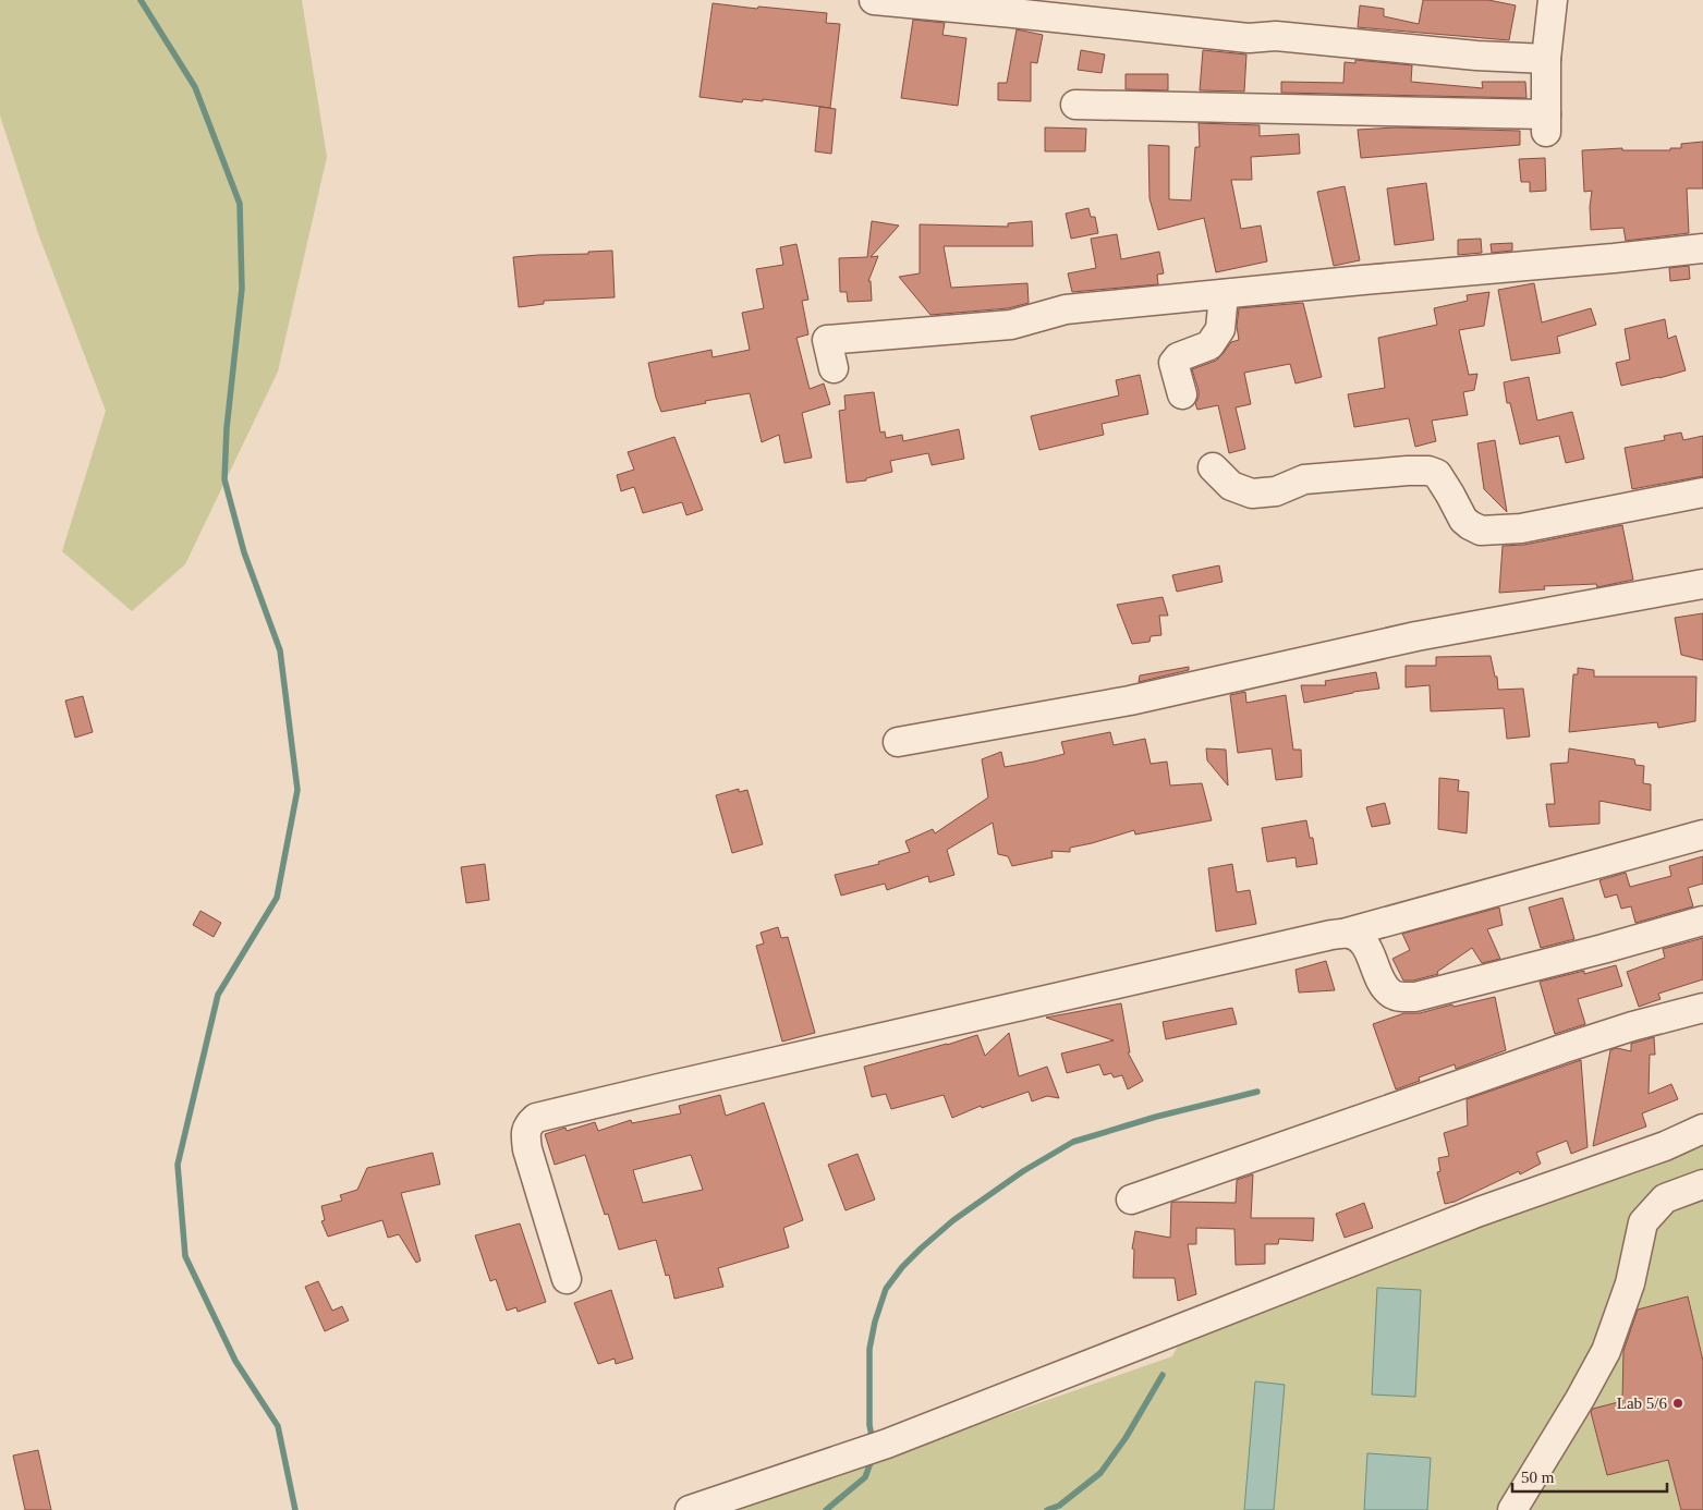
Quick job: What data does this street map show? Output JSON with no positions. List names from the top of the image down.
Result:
{
  "places": ["Lab 5/6"],
  "scale_bar": "50 m"
}
